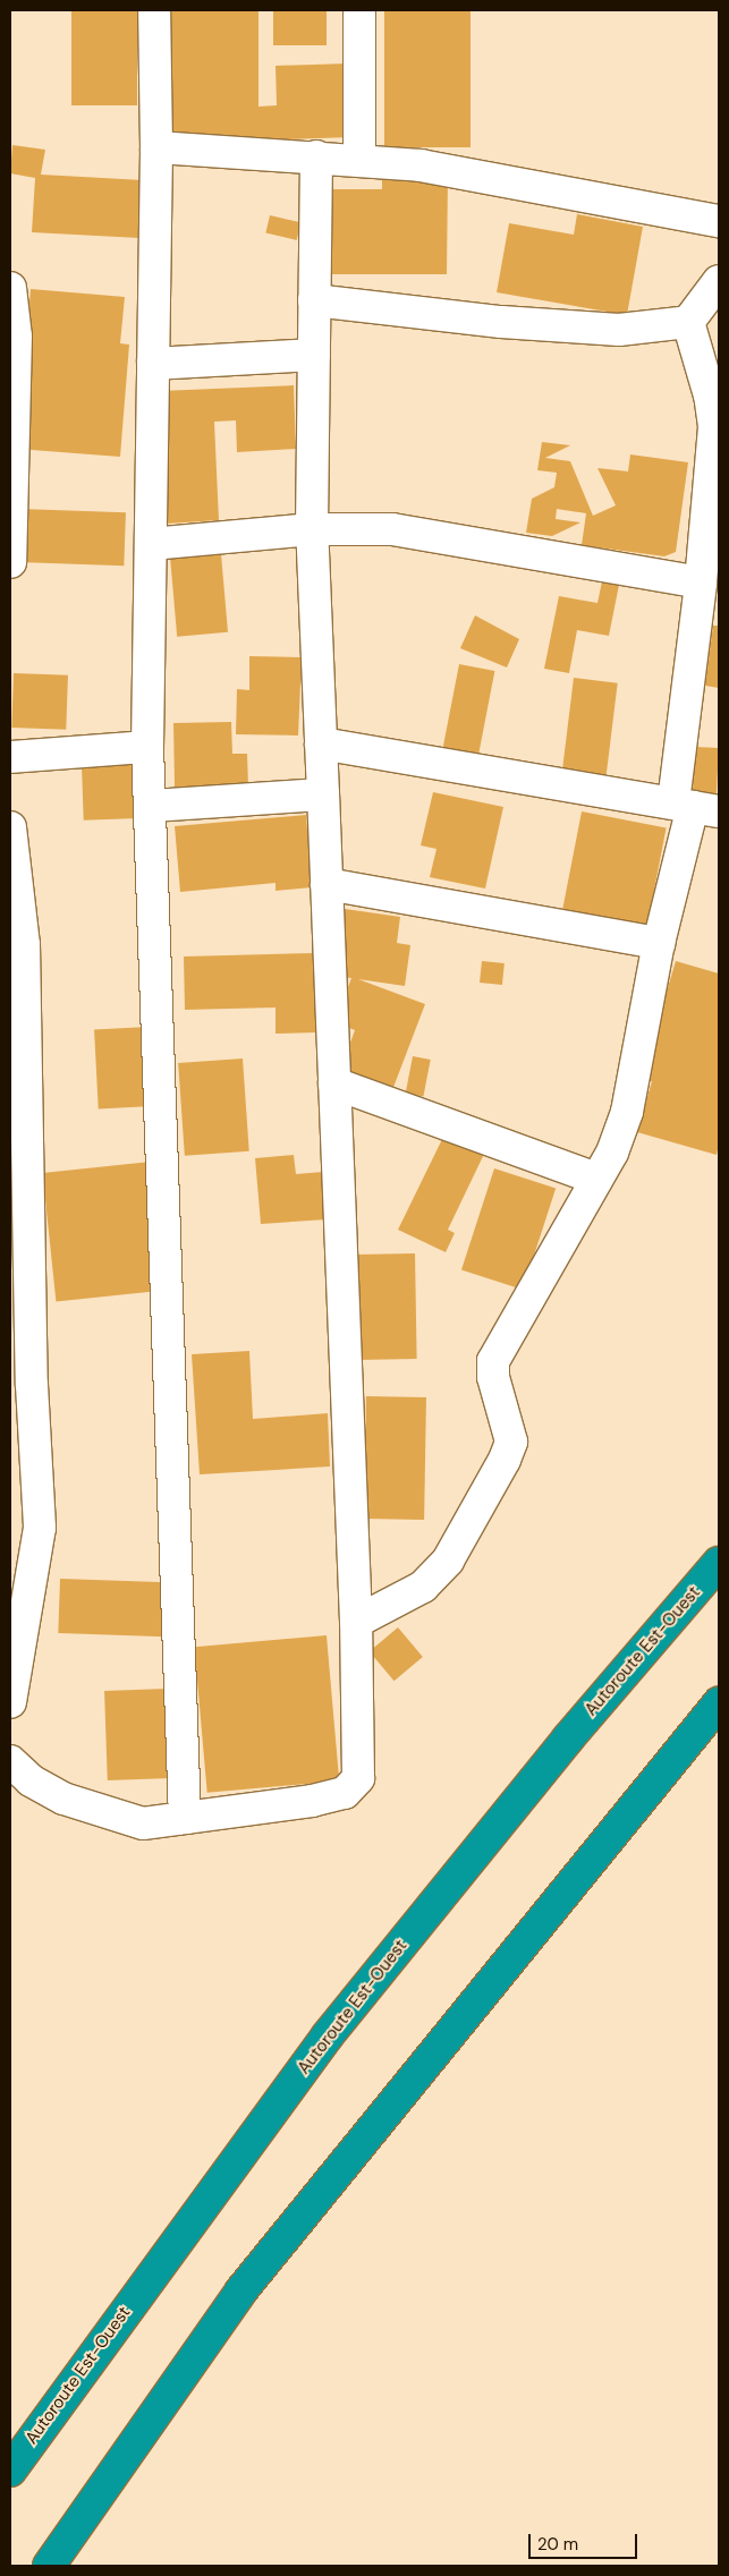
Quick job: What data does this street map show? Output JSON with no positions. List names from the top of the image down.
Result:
{
  "streets": {
    "highway": ["Autoroute Est-Ouest"]
  },
  "scale_bar": "20 m"
}
